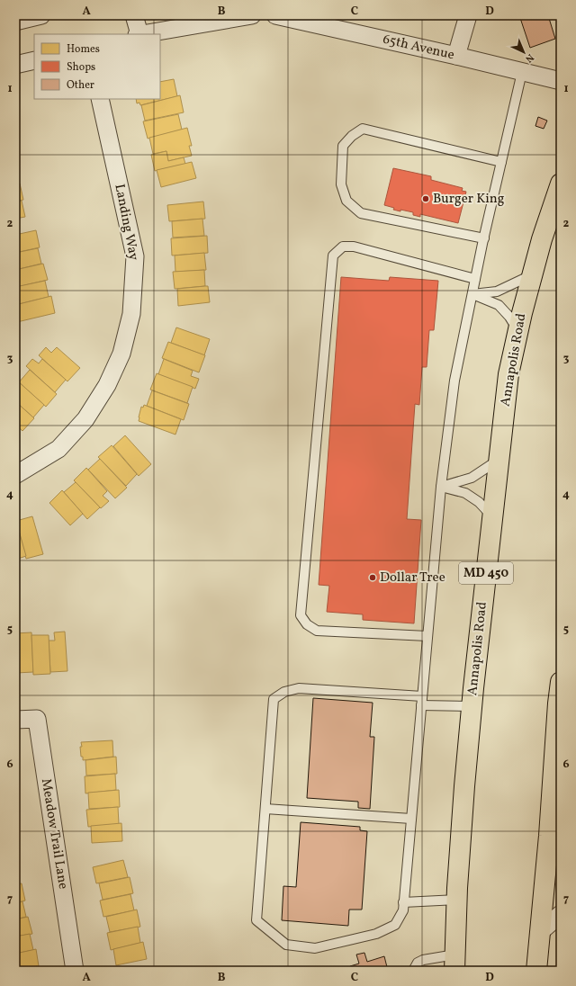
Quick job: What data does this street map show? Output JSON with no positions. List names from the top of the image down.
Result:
{
  "streets": {
    "main road": ["Annapolis Road", "MD 450"],
    "street": ["65th Avenue", "Landing Way", "Meadow Trail Lane"]
  },
  "places": ["Burger King", "Dollar Tree"],
  "legend": ["Homes", "Shops", "Other"],
  "north": "bottom right",
  "grid": {
    "columns": [
      "A",
      "B",
      "C",
      "D"
    ],
    "rows": [
      "1",
      "2",
      "3",
      "4",
      "5",
      "6",
      "7"
    ]
  }
}
